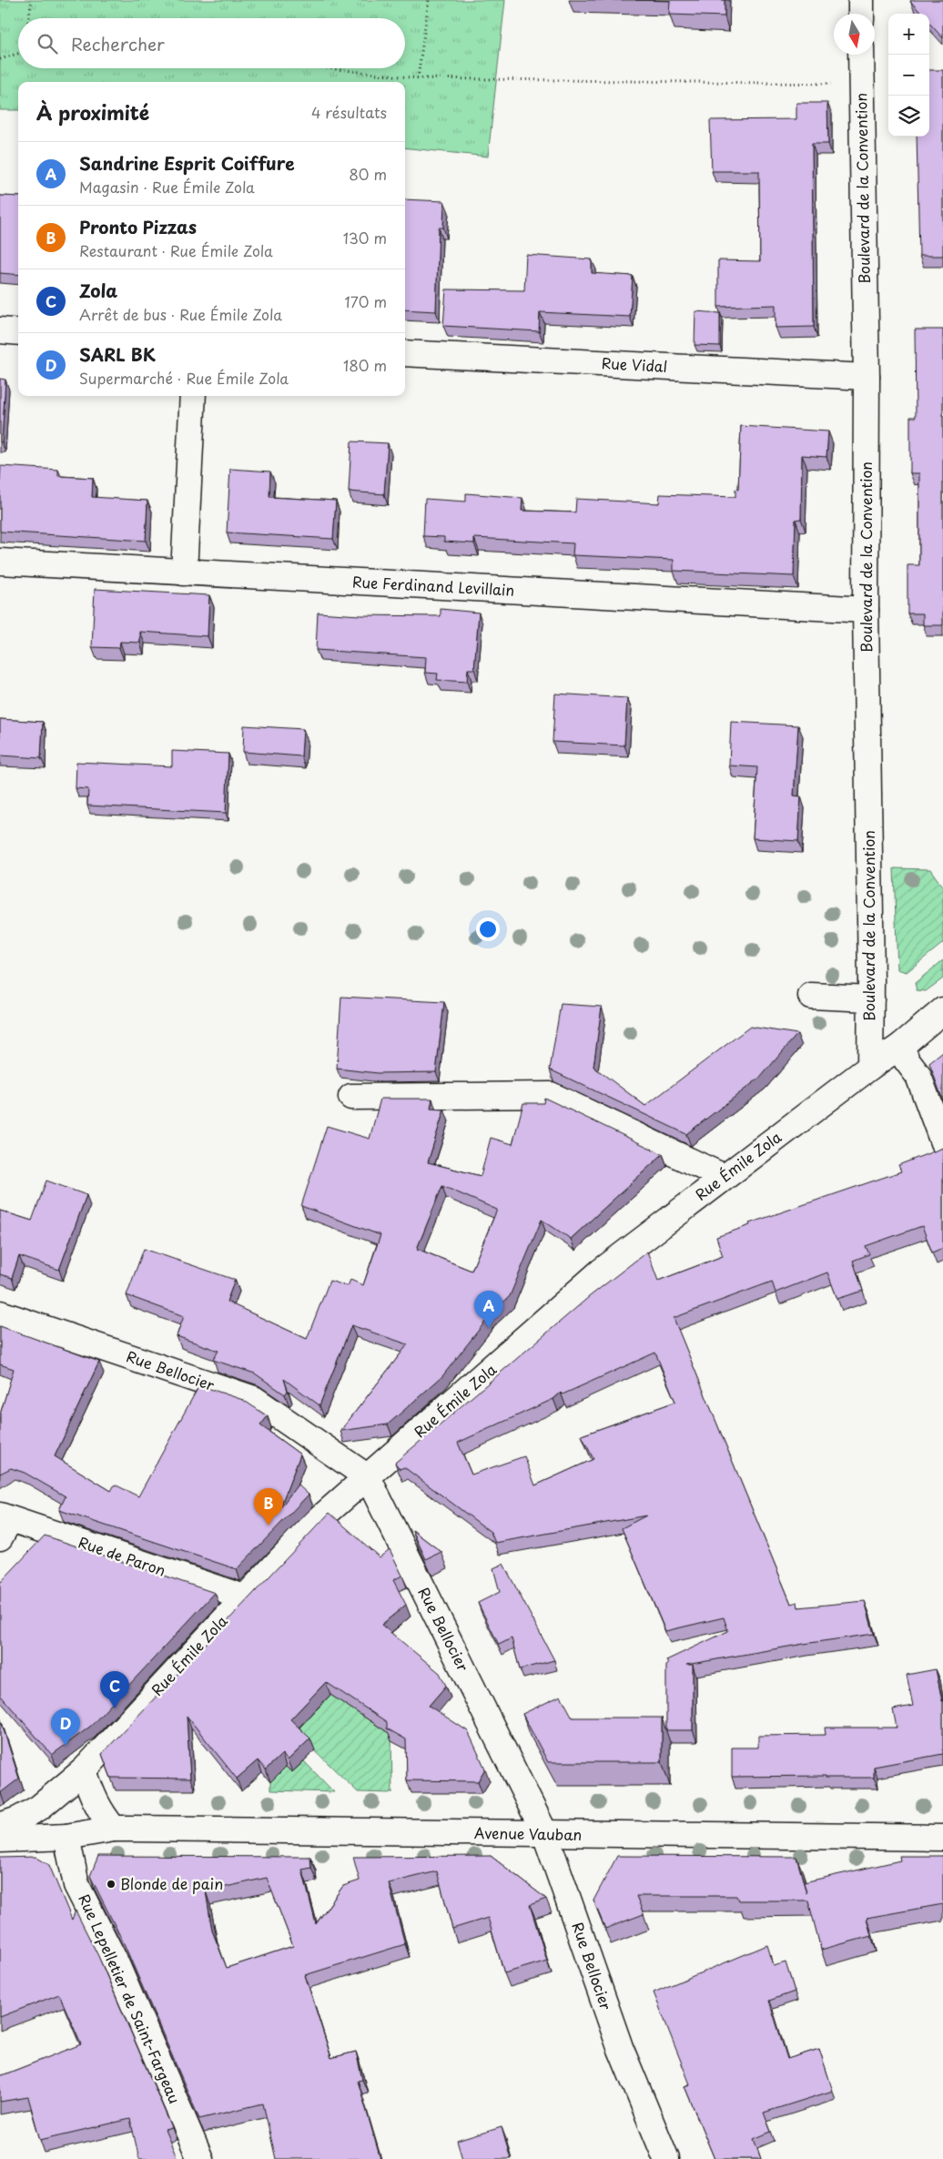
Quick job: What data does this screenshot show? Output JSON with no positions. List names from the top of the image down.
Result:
{
  "streets": {
    "street": [
      "Boulevard de la Convention",
      "Rue Vidal",
      "Rue Ferdinand Levillain",
      "Rue Émile Zola",
      "Rue Bellocier",
      "Rue de Paron",
      "Avenue Vauban",
      "Rue Lepelletier de Saint-Fargeau"
    ]
  },
  "crossings": [
    ["Boulevard de la Convention", "Rue Vidal"],
    ["Boulevard de la Convention", "Rue Ferdinand Levillain"],
    ["Boulevard de la Convention", "Rue Émile Zola"],
    ["Rue Émile Zola", "Rue Bellocier"],
    ["Rue Émile Zola", "Rue de Paron"],
    ["Rue Bellocier", "Avenue Vauban"],
    ["Avenue Vauban", "Rue Lepelletier de Saint-Fargeau"]
  ],
  "places": ["Blonde de pain"],
  "north": "bottom",
  "page": {
    "map_buttons": ["+", "−"],
    "search": "Rechercher",
    "heading": ["À proximité", "4 résultats"],
    "list": [
      {
        "mark": "A",
        "name": "Sandrine Esprit Coiffure",
        "note": "Magasin · Rue Émile Zola",
        "value": "80 m"
      },
      {
        "mark": "B",
        "name": "Pronto Pizzas",
        "note": "Restaurant · Rue Émile Zola",
        "value": "130 m"
      },
      {
        "mark": "C",
        "name": "Zola",
        "note": "Arrêt de bus · Rue Émile Zola",
        "value": "170 m"
      },
      {
        "mark": "D",
        "name": "SARL BK",
        "note": "Supermarché · Rue Émile Zola",
        "value": "180 m"
      }
    ],
    "pins": [
      "A",
      "B",
      "C",
      "D"
    ]
  }
}
